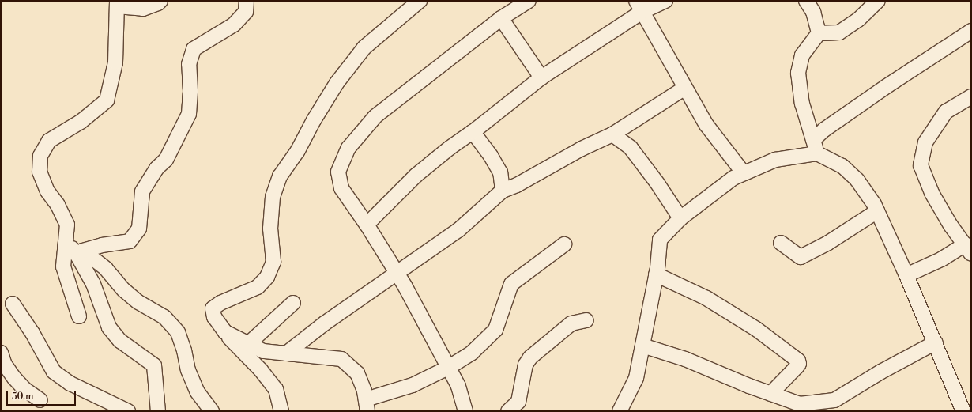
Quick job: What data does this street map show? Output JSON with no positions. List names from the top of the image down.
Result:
{
  "scale_bar": "50 m"
}
